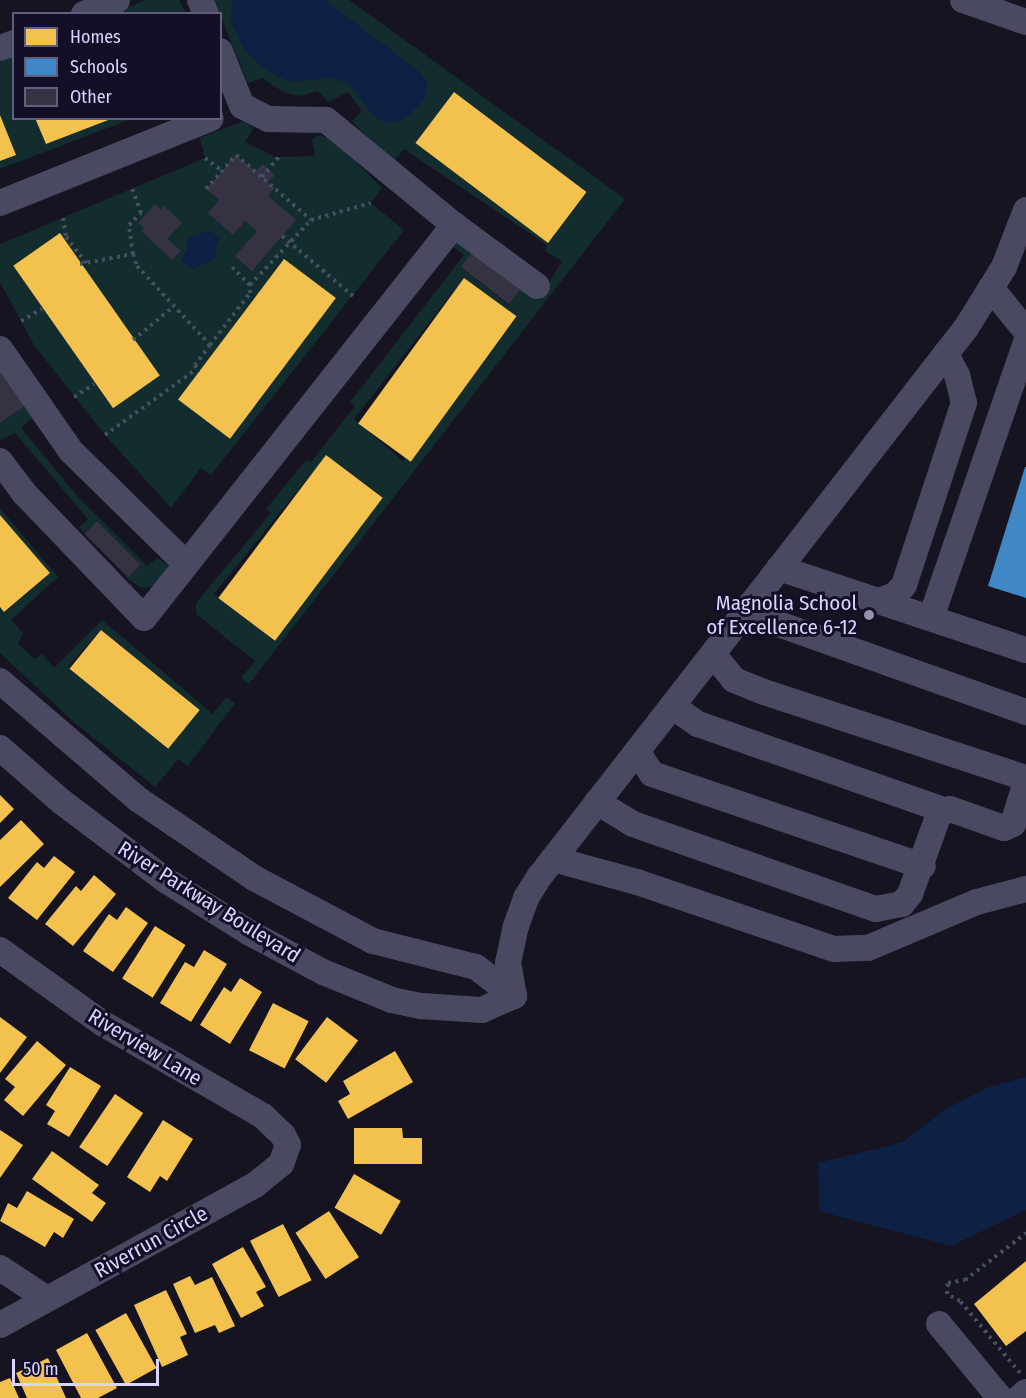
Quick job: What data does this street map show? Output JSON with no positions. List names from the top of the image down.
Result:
{
  "streets": {
    "street": ["River Parkway Boulevard", "Riverview Lane", "Riverrun Circle"]
  },
  "crossings": [
    ["Riverview Lane", "Riverrun Circle"]
  ],
  "places": ["Magnolia School of Excellence 6-12"],
  "legend": ["Homes", "Schools", "Other"],
  "scale_bar": "50 m"
}
